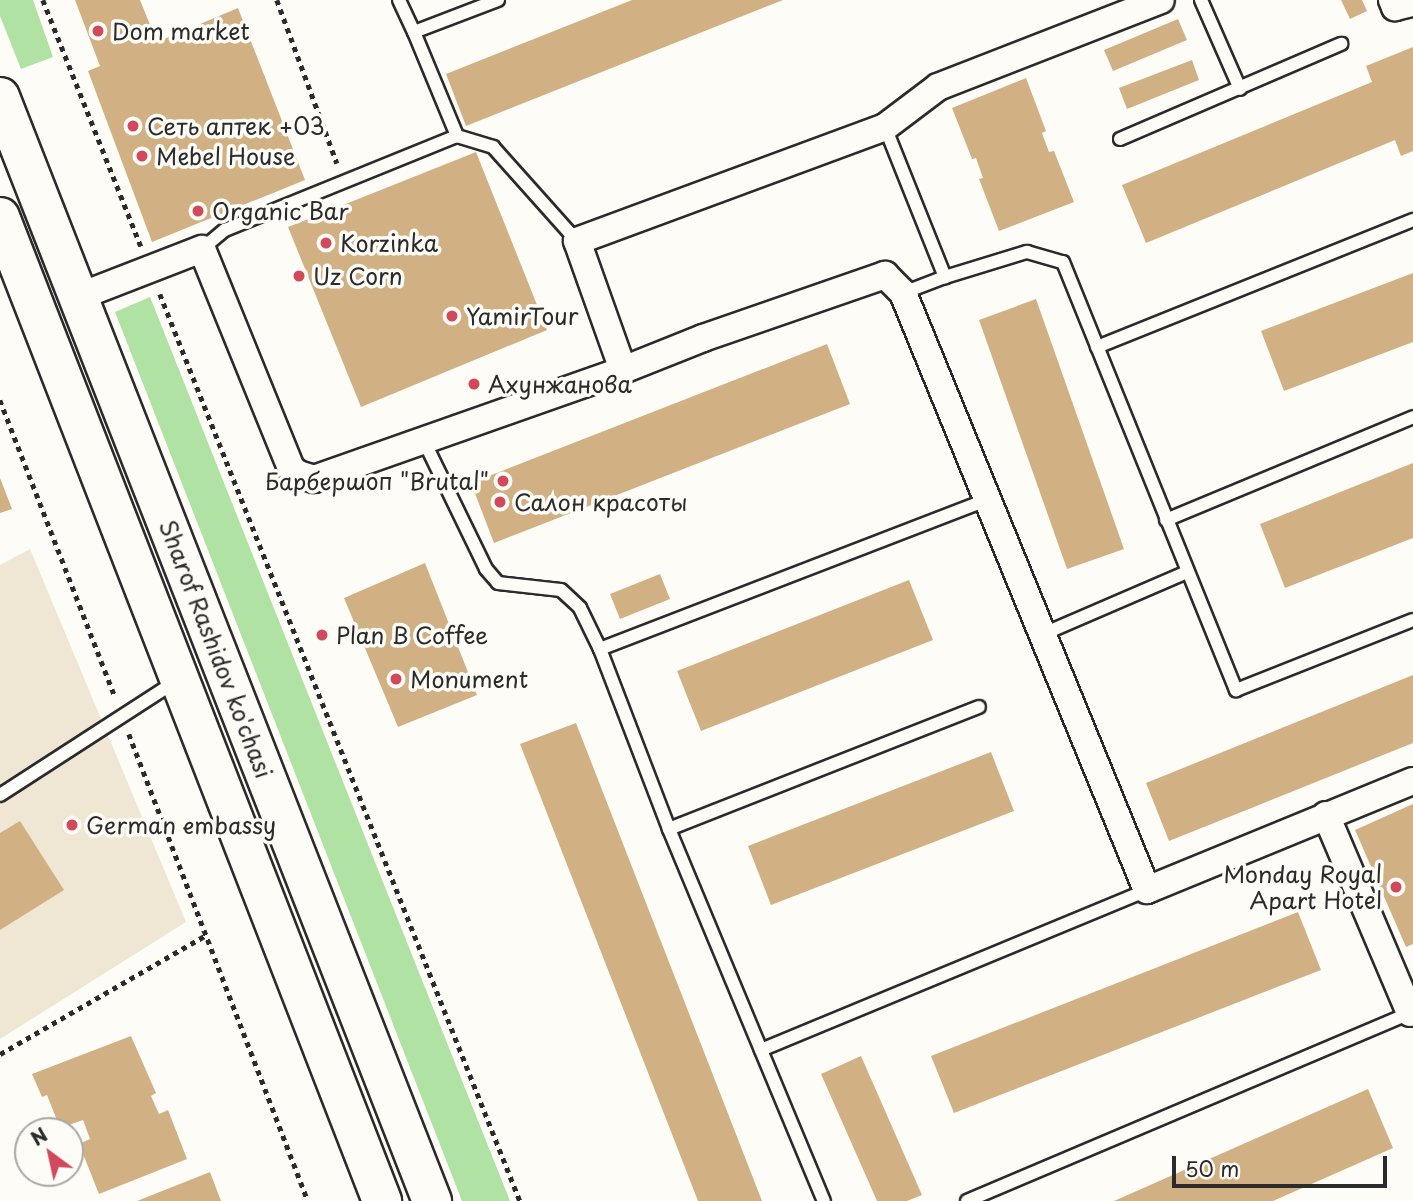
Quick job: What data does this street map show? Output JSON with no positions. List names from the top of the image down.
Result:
{
  "streets": {
    "main road": ["Sharof Rashidov ko'chasi"]
  },
  "places": [
    "Dom market",
    "Сеть аптек +03",
    "Mebel House",
    "Organic Bar",
    "Korzinka",
    "Uz Corn",
    "YamirTour",
    "Ахунжанова",
    "Барбершоп \"Brutal\"",
    "Салон красоты",
    "Plan B Coffee",
    "Monument",
    "German embassy",
    "Monday Royal Apart Hotel"
  ],
  "scale_bar": "50 m",
  "north": "top left"
}
